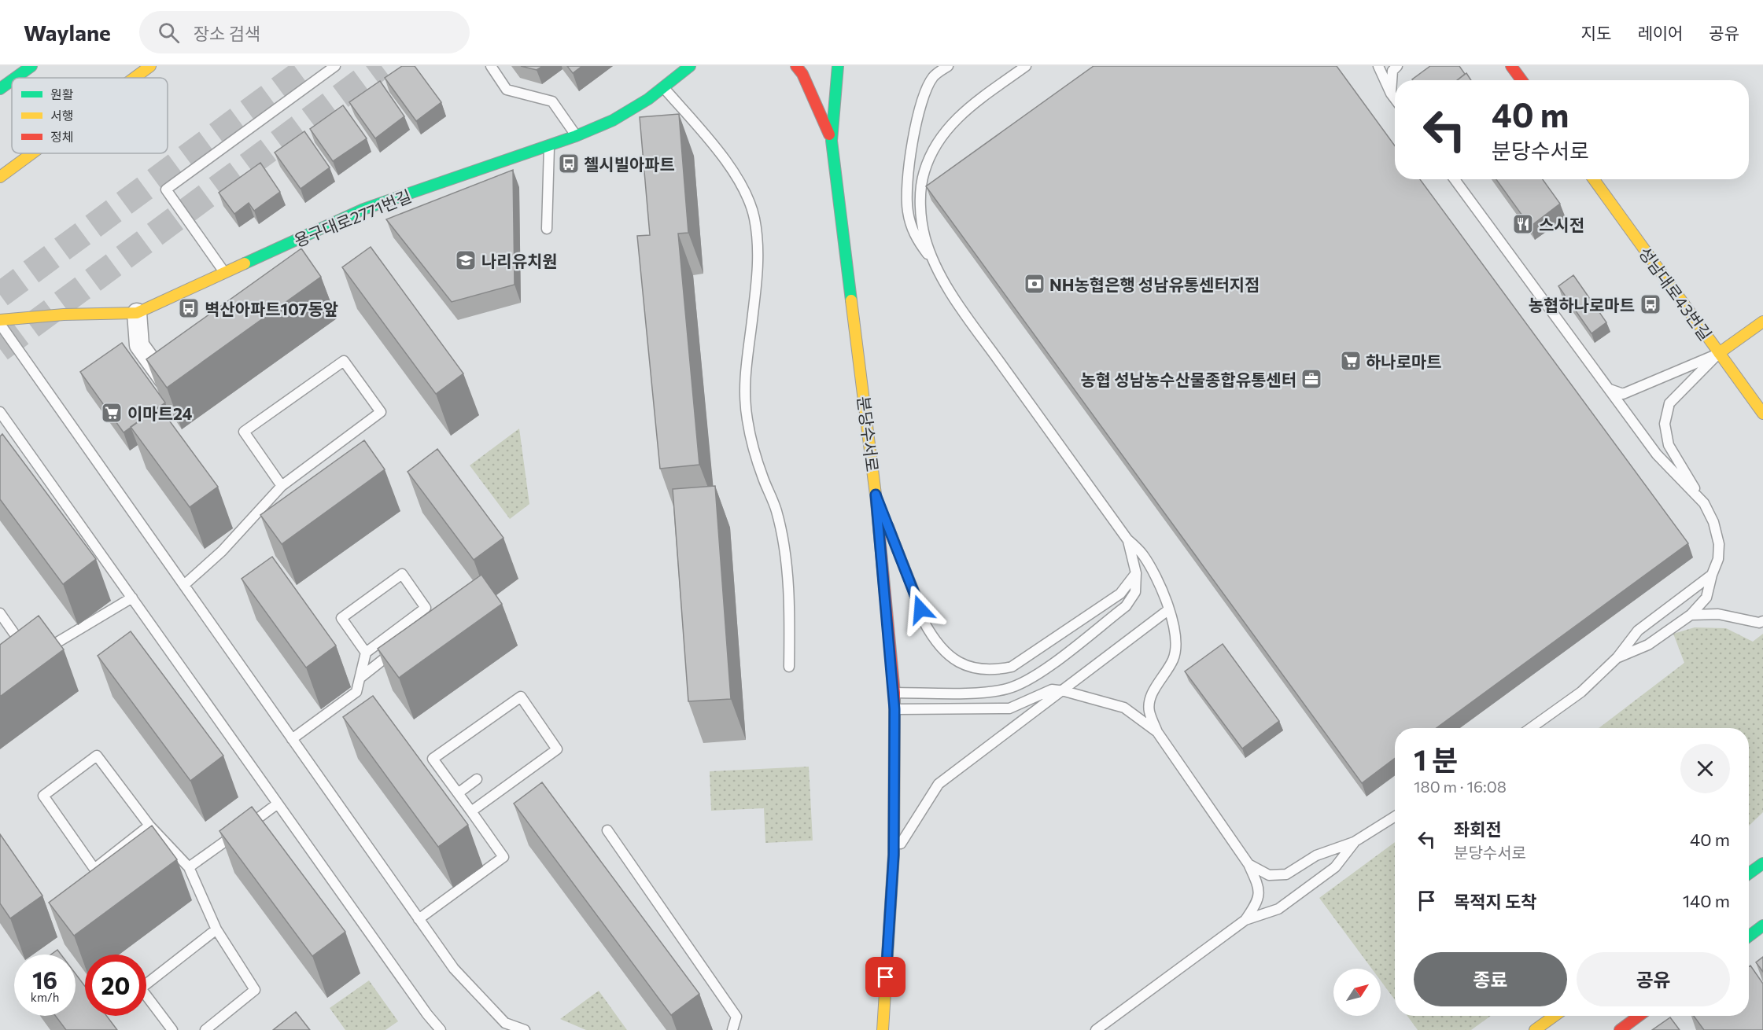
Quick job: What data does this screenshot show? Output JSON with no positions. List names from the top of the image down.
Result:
{
  "streets": {
    "main road": ["용구대로2771번길", "성남대로43번길", "분당수서로"]
  },
  "places": {
    "bus stop": ["첼시빌아파트", "농협하나로마트", "벽산아파트107동앞"],
    "restaurant": ["스시전"],
    "school or university": ["나리유치원"],
    "bank": ["NH농협은행 성남유통센터지점"],
    "supermarket": ["하나로마트", "이마트24"],
    "office": ["농협 성남농수산물종합유통센터"]
  },
  "legend": ["원활", "서행", "정체"],
  "north": "top right",
  "page": {
    "header": "Waylane",
    "search": "장소 검색",
    "nav": ["지도", "레이어", "공유"],
    "turn": ["40 m", "분당수서로"],
    "heading": ["1 분", "180 m · 16:08"],
    "list": [
      {
        "name": "좌회전",
        "note": "분당수서로",
        "value": "40 m"
      },
      {
        "name": "목적지 도착",
        "value": "140 m"
      }
    ],
    "buttons": ["종료", "공유"],
    "speed": "16 km/h",
    "limit": "20"
  }
}
